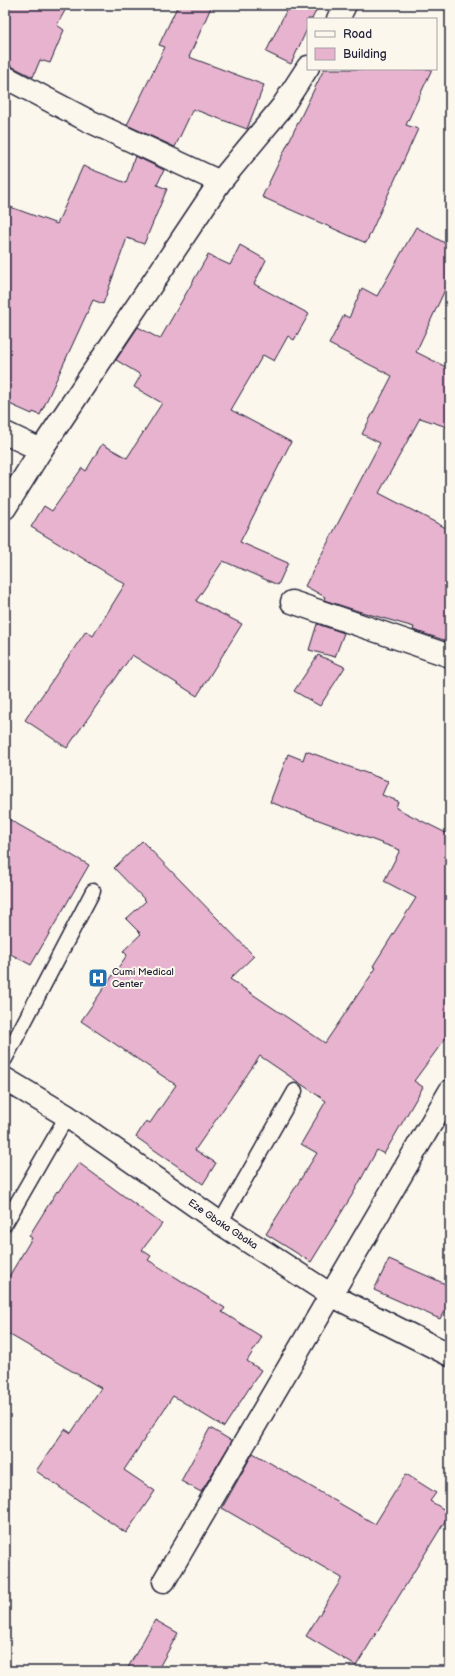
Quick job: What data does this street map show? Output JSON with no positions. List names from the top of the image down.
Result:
{
  "streets": {
    "street": ["Eze Gbaka Gbaka"]
  },
  "places": {
    "hospital": ["Cumi Medical Center"]
  },
  "legend": ["Road", "Building"]
}
